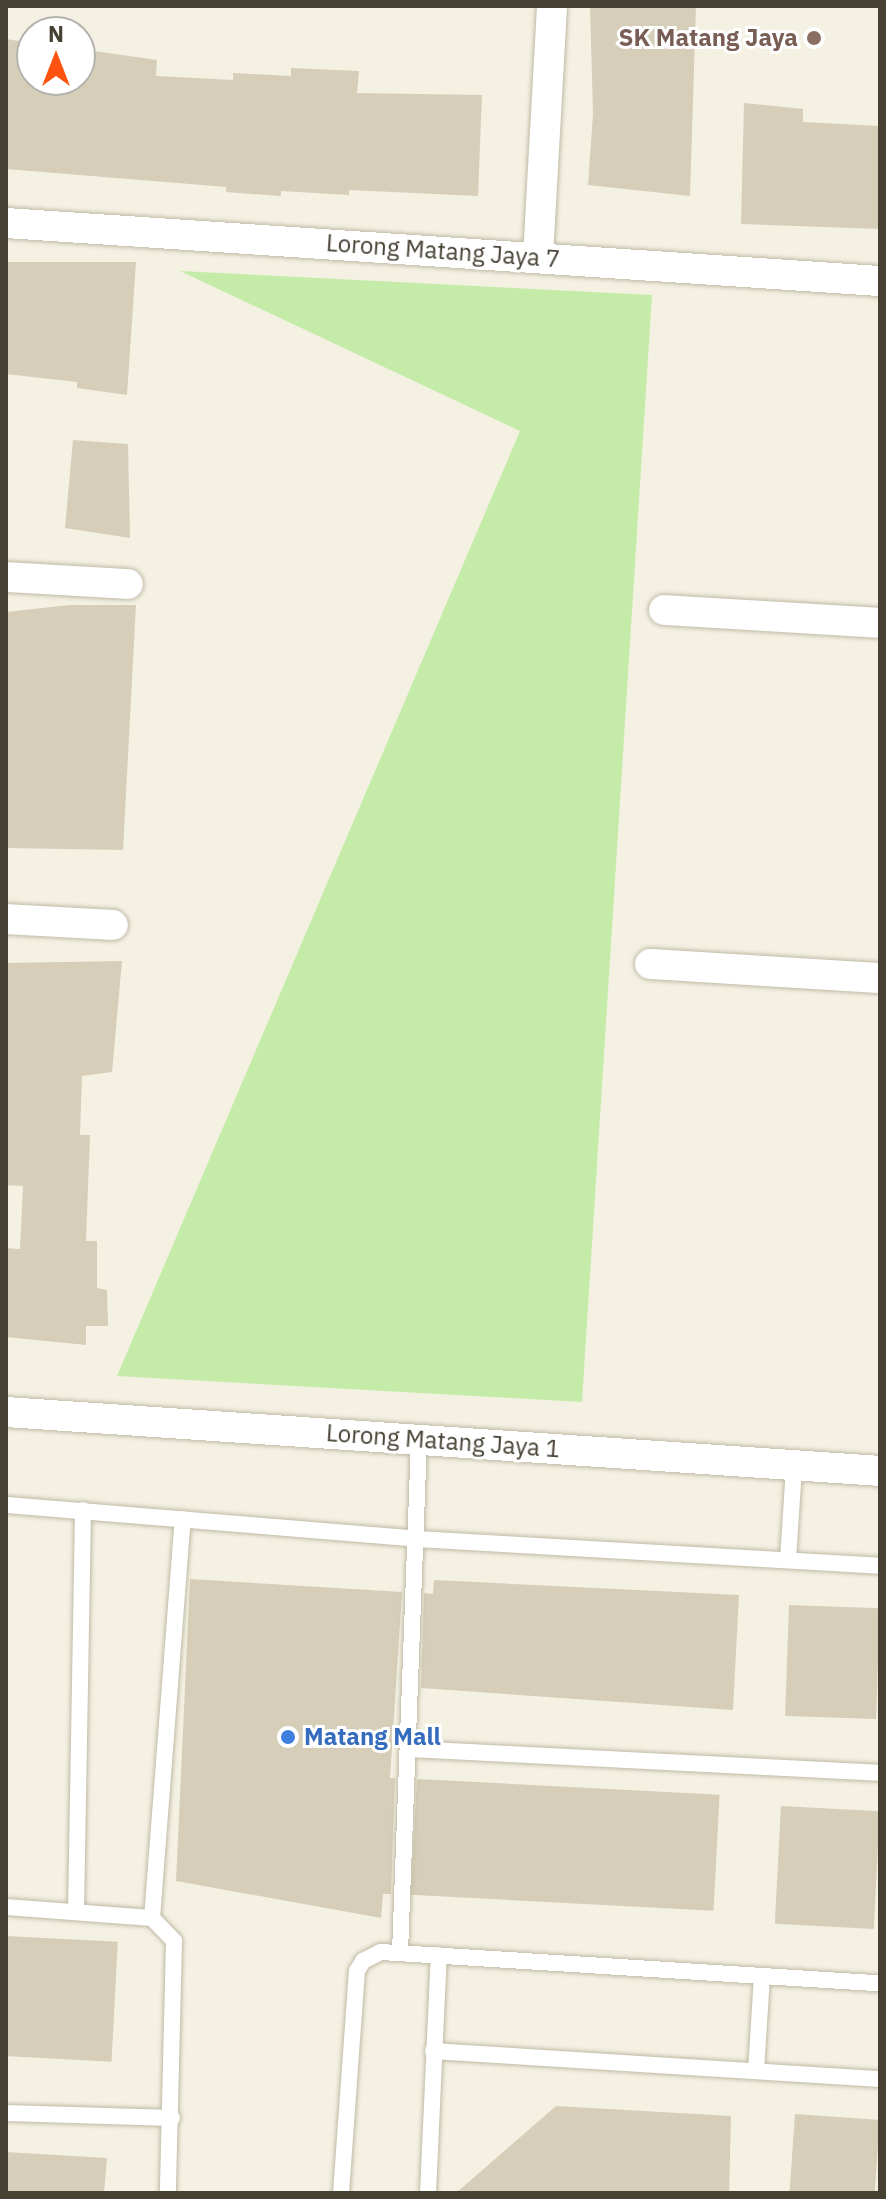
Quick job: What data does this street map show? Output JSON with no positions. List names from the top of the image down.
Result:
{
  "streets": {
    "street": ["Lorong Matang Jaya 7", "Lorong Matang Jaya 1"]
  },
  "places": ["SK Matang Jaya", "Matang Mall"],
  "north": "top"
}
